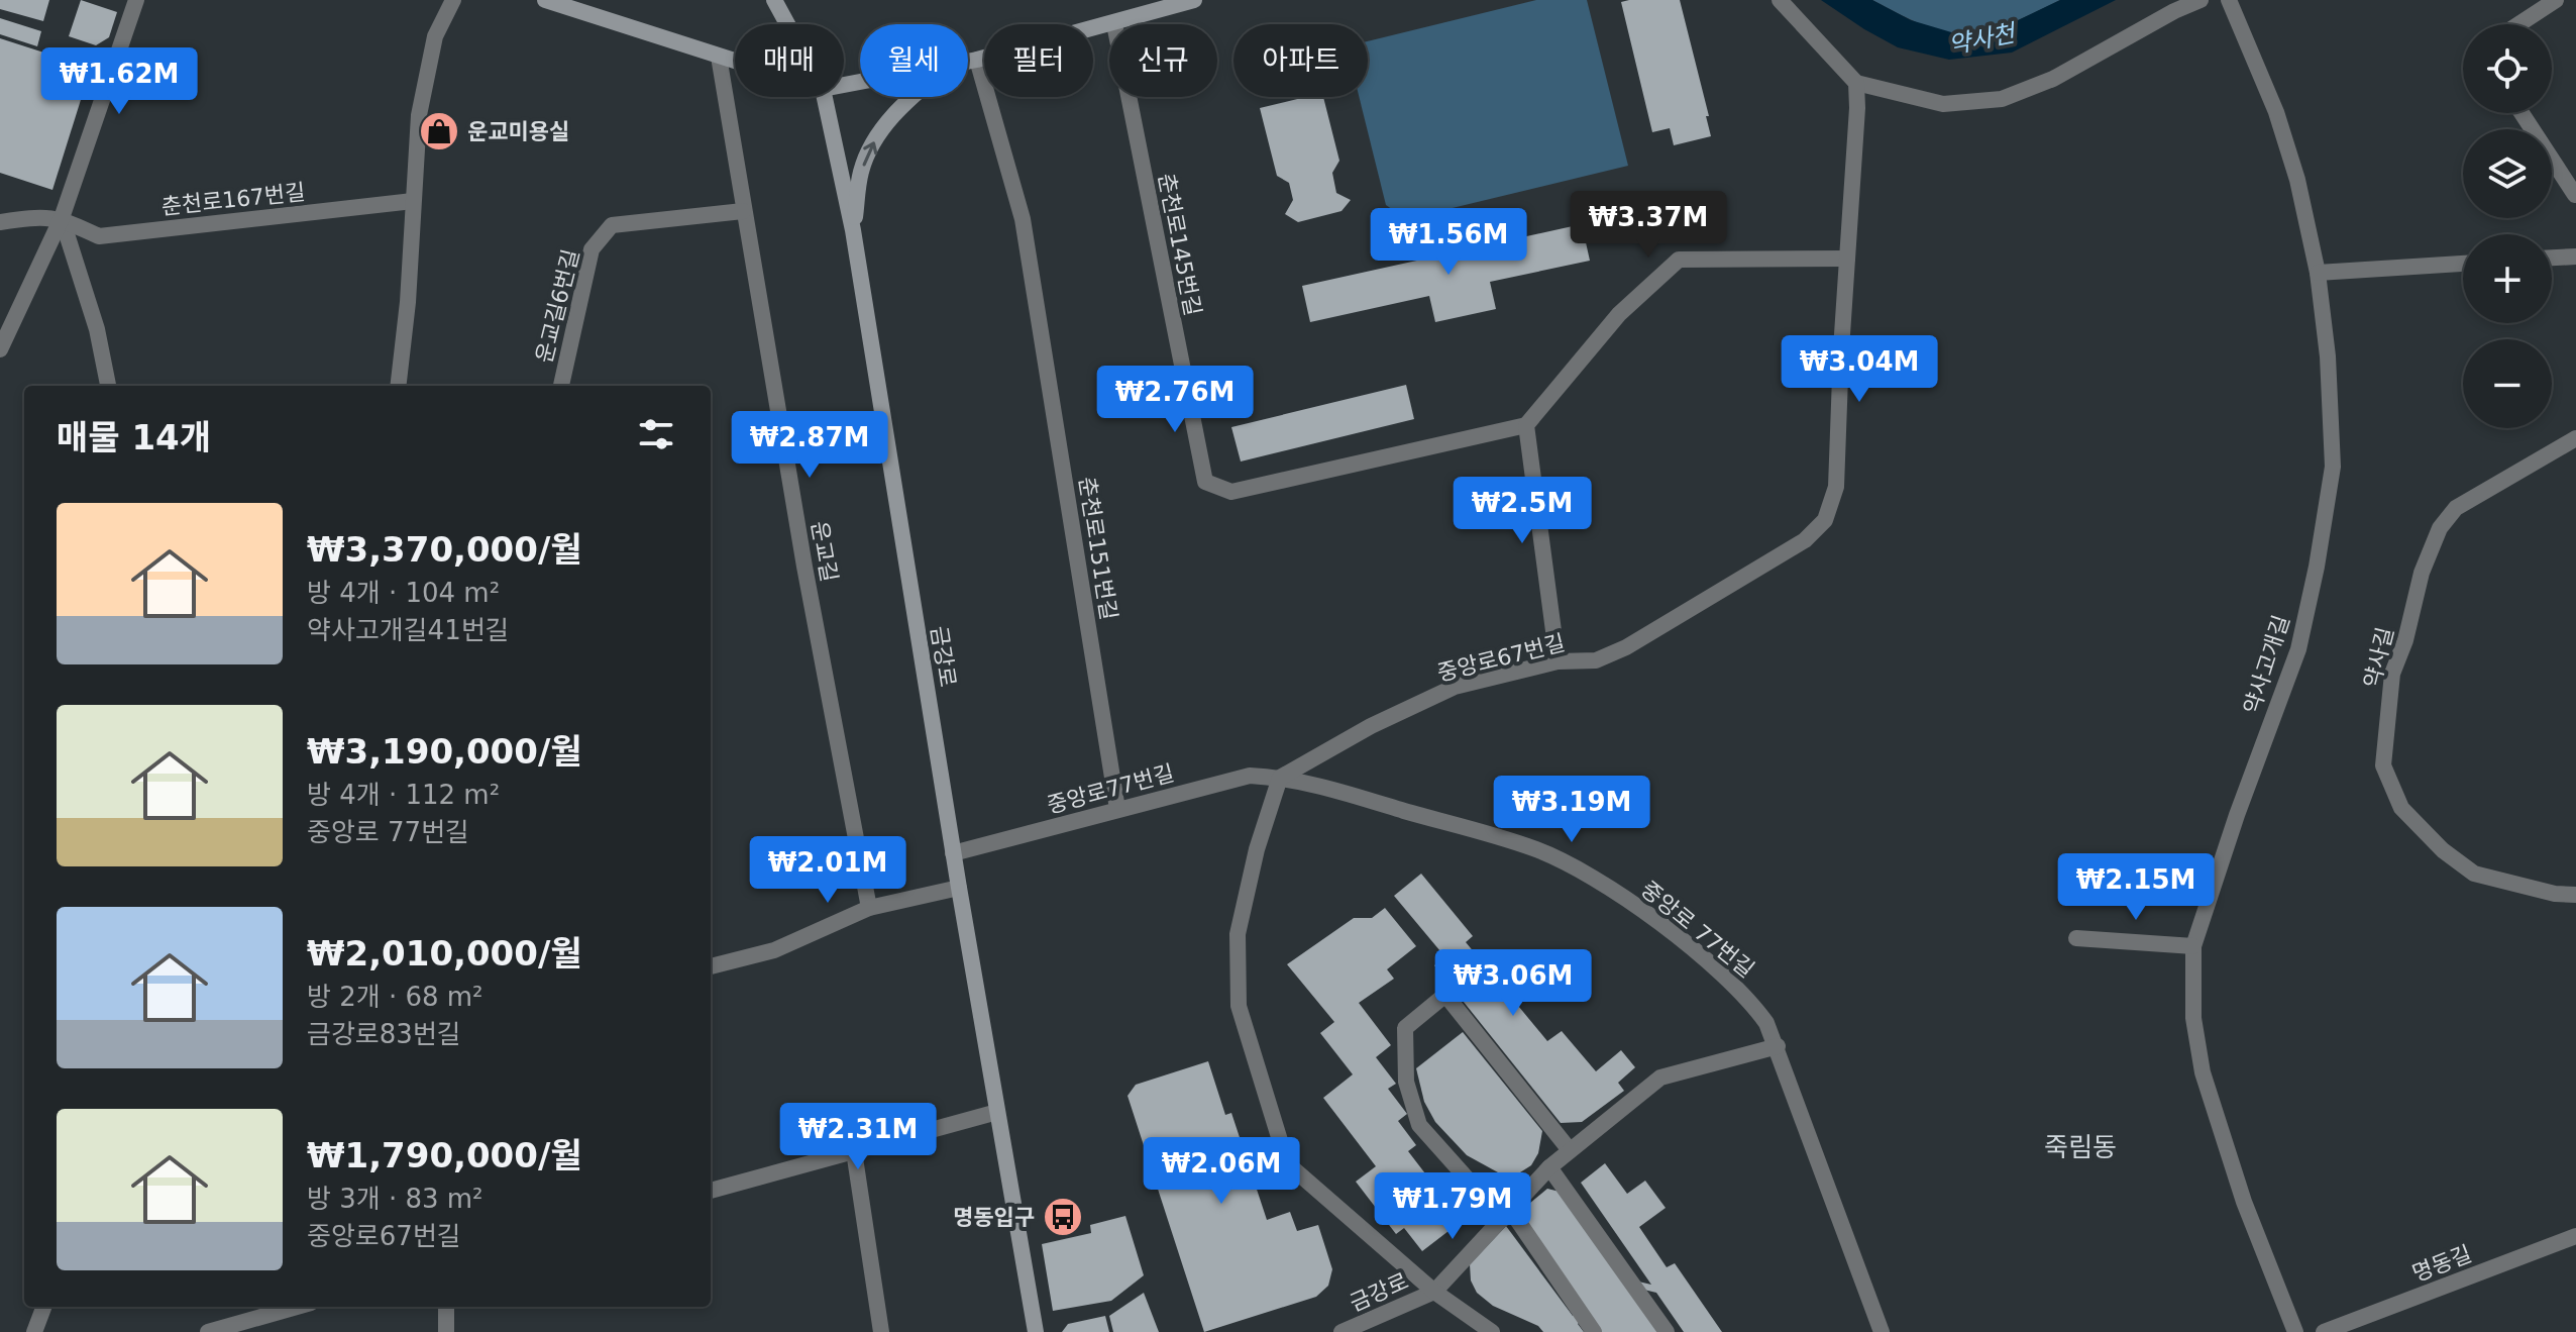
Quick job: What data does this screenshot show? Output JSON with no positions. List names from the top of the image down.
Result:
{
  "streets": {
    "street": [
      "춘천로167번길",
      "춘천로145번길",
      "운교길6번길",
      "춘천로151번길",
      "운교길",
      "금강로",
      "중앙로67번길",
      "약사길",
      "약사고개길",
      "중앙로77번길",
      "중앙로 77번길",
      "명동길"
    ]
  },
  "crossings": [
    ["운교길6번길", "운교길"],
    ["춘천로151번길", "중앙로77번길"],
    ["금강로", "중앙로77번길"],
    ["중앙로67번길", "중앙로77번길"],
    ["중앙로67번길", "중앙로 77번길"],
    ["중앙로77번길", "중앙로 77번길"]
  ],
  "districts": ["죽림동"],
  "water": ["약사천"],
  "places": {
    "shop": ["운교미용실"],
    "bus stop": ["명동입구"]
  },
  "page": {
    "map_buttons": ["+", "−"],
    "chip": [
      "매매",
      "월세",
      "필터",
      "신규",
      "아파트"
    ],
    "price": [
      "₩1.62M",
      "₩3.37M",
      "₩1.56M",
      "₩3.04M",
      "₩2.76M",
      "₩2.87M",
      "₩2.5M",
      "₩3.19M",
      "₩2.01M",
      "₩2.15M",
      "₩3.06M",
      "₩2.31M",
      "₩2.06M",
      "₩1.79M"
    ],
    "heading": "매물 14개",
    "list": [
      {
        "name": "₩3,370,000/월",
        "note": "방 4개 · 104 m² · 약사고개길41번길"
      },
      {
        "name": "₩3,190,000/월",
        "note": "방 4개 · 112 m² · 중앙로 77번길"
      },
      {
        "name": "₩2,010,000/월",
        "note": "방 2개 · 68 m² · 금강로83번길"
      },
      {
        "name": "₩1,790,000/월",
        "note": "방 3개 · 83 m² · 중앙로67번길"
      }
    ]
  }
}
